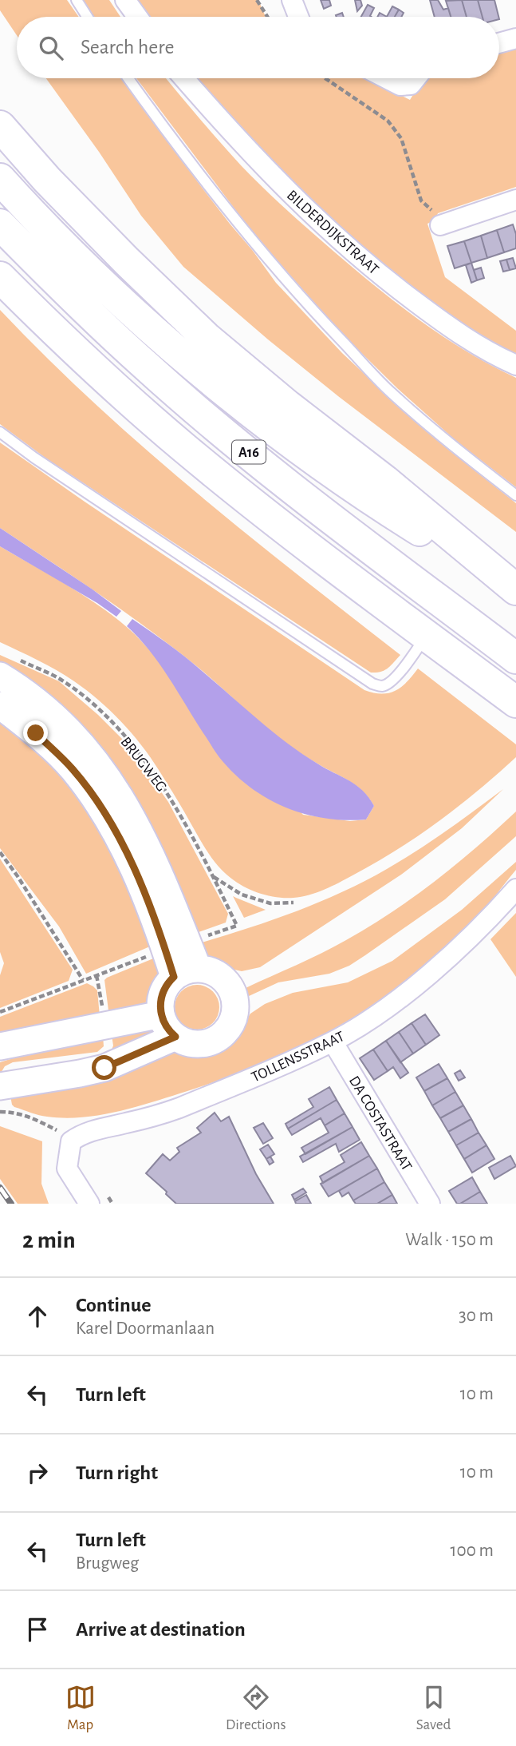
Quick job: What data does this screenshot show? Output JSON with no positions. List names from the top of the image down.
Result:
{
  "streets": {
    "highway": ["A16"],
    "street": ["BILDERDIJKSTRAAT", "TOLLENSSTRAAT", "DA COSTASTRAAT"],
    "path": ["BRUGWEG"]
  },
  "crossings": [
    ["TOLLENSSTRAAT", "DA COSTASTRAAT"]
  ],
  "page": {
    "search": "Search here",
    "heading": ["2 min", "Walk · 150 m"],
    "list": [
      ["Continue", "Karel Doormanlaan", "30 m"],
      ["Turn left", "10 m"],
      ["Turn right", "10 m"],
      ["Turn left", "Brugweg", "100 m"],
      "Arrive at destination"
    ],
    "nav": ["Map", "Directions", "Saved"]
  }
}
